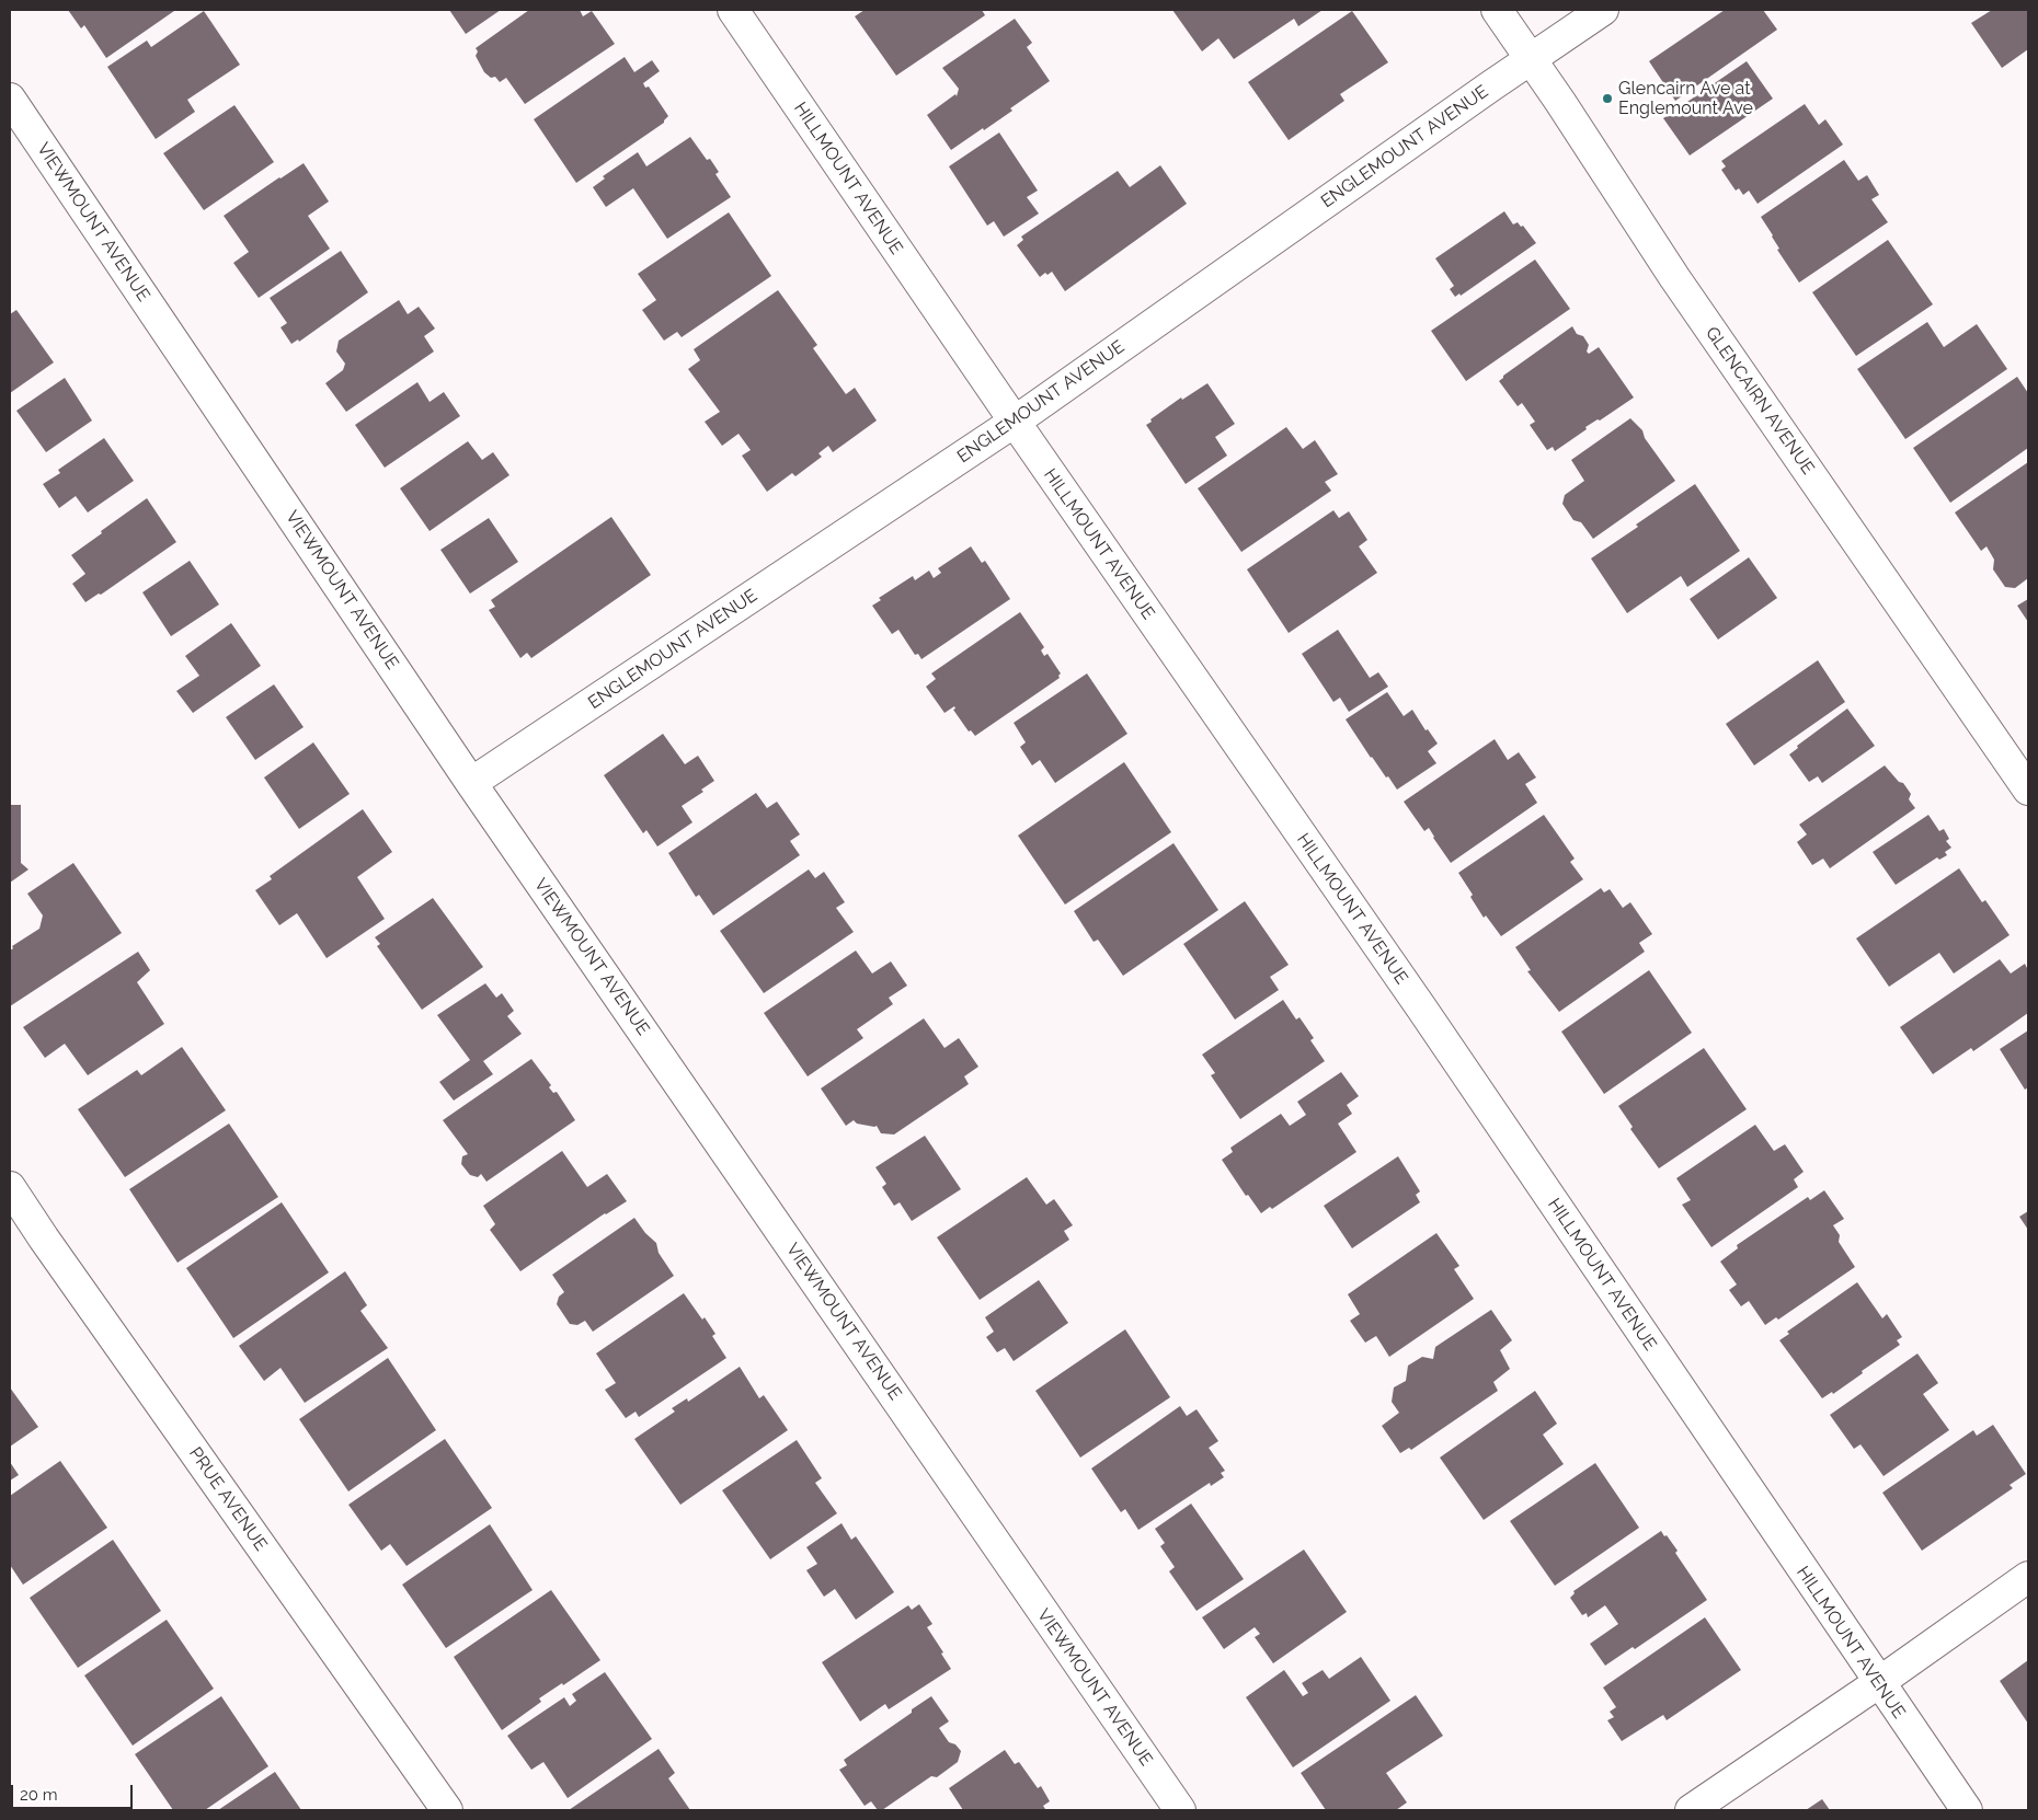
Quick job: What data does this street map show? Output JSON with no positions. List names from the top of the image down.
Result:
{
  "streets": {
    "street": [
      "ENGLEMOUNT AVENUE",
      "HILLMOUNT AVENUE",
      "VIEWMOUNT AVENUE",
      "GLENCAIRN AVENUE",
      "PRUE AVENUE"
    ]
  },
  "crossings": [
    ["ENGLEMOUNT AVENUE", "HILLMOUNT AVENUE"],
    ["ENGLEMOUNT AVENUE", "VIEWMOUNT AVENUE"],
    ["ENGLEMOUNT AVENUE", "GLENCAIRN AVENUE"]
  ],
  "places": ["Glencairn Ave at Englemount Ave"],
  "scale_bar": "20 m"
}
